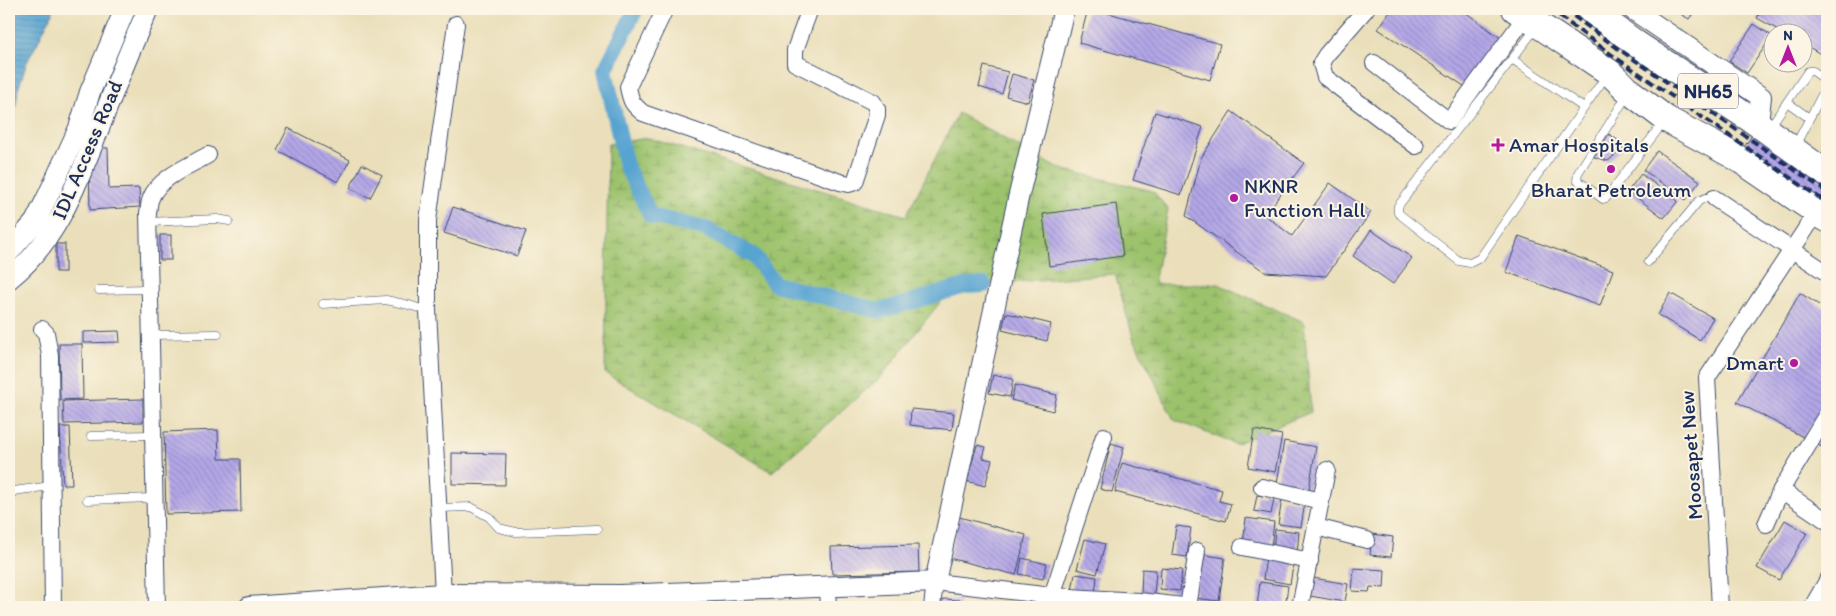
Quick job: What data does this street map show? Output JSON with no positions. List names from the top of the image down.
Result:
{
  "streets": {
    "highway": ["NH65"],
    "street": ["IDL Access Road", "Moosapet New"]
  },
  "crossings": [
    ["NH65", "Moosapet New"]
  ],
  "places": {
    "health": ["Amar Hospitals"],
    "other": ["Bharat Petroleum", "NKNR Function Hall", "Dmart"]
  },
  "north": "top"
}
